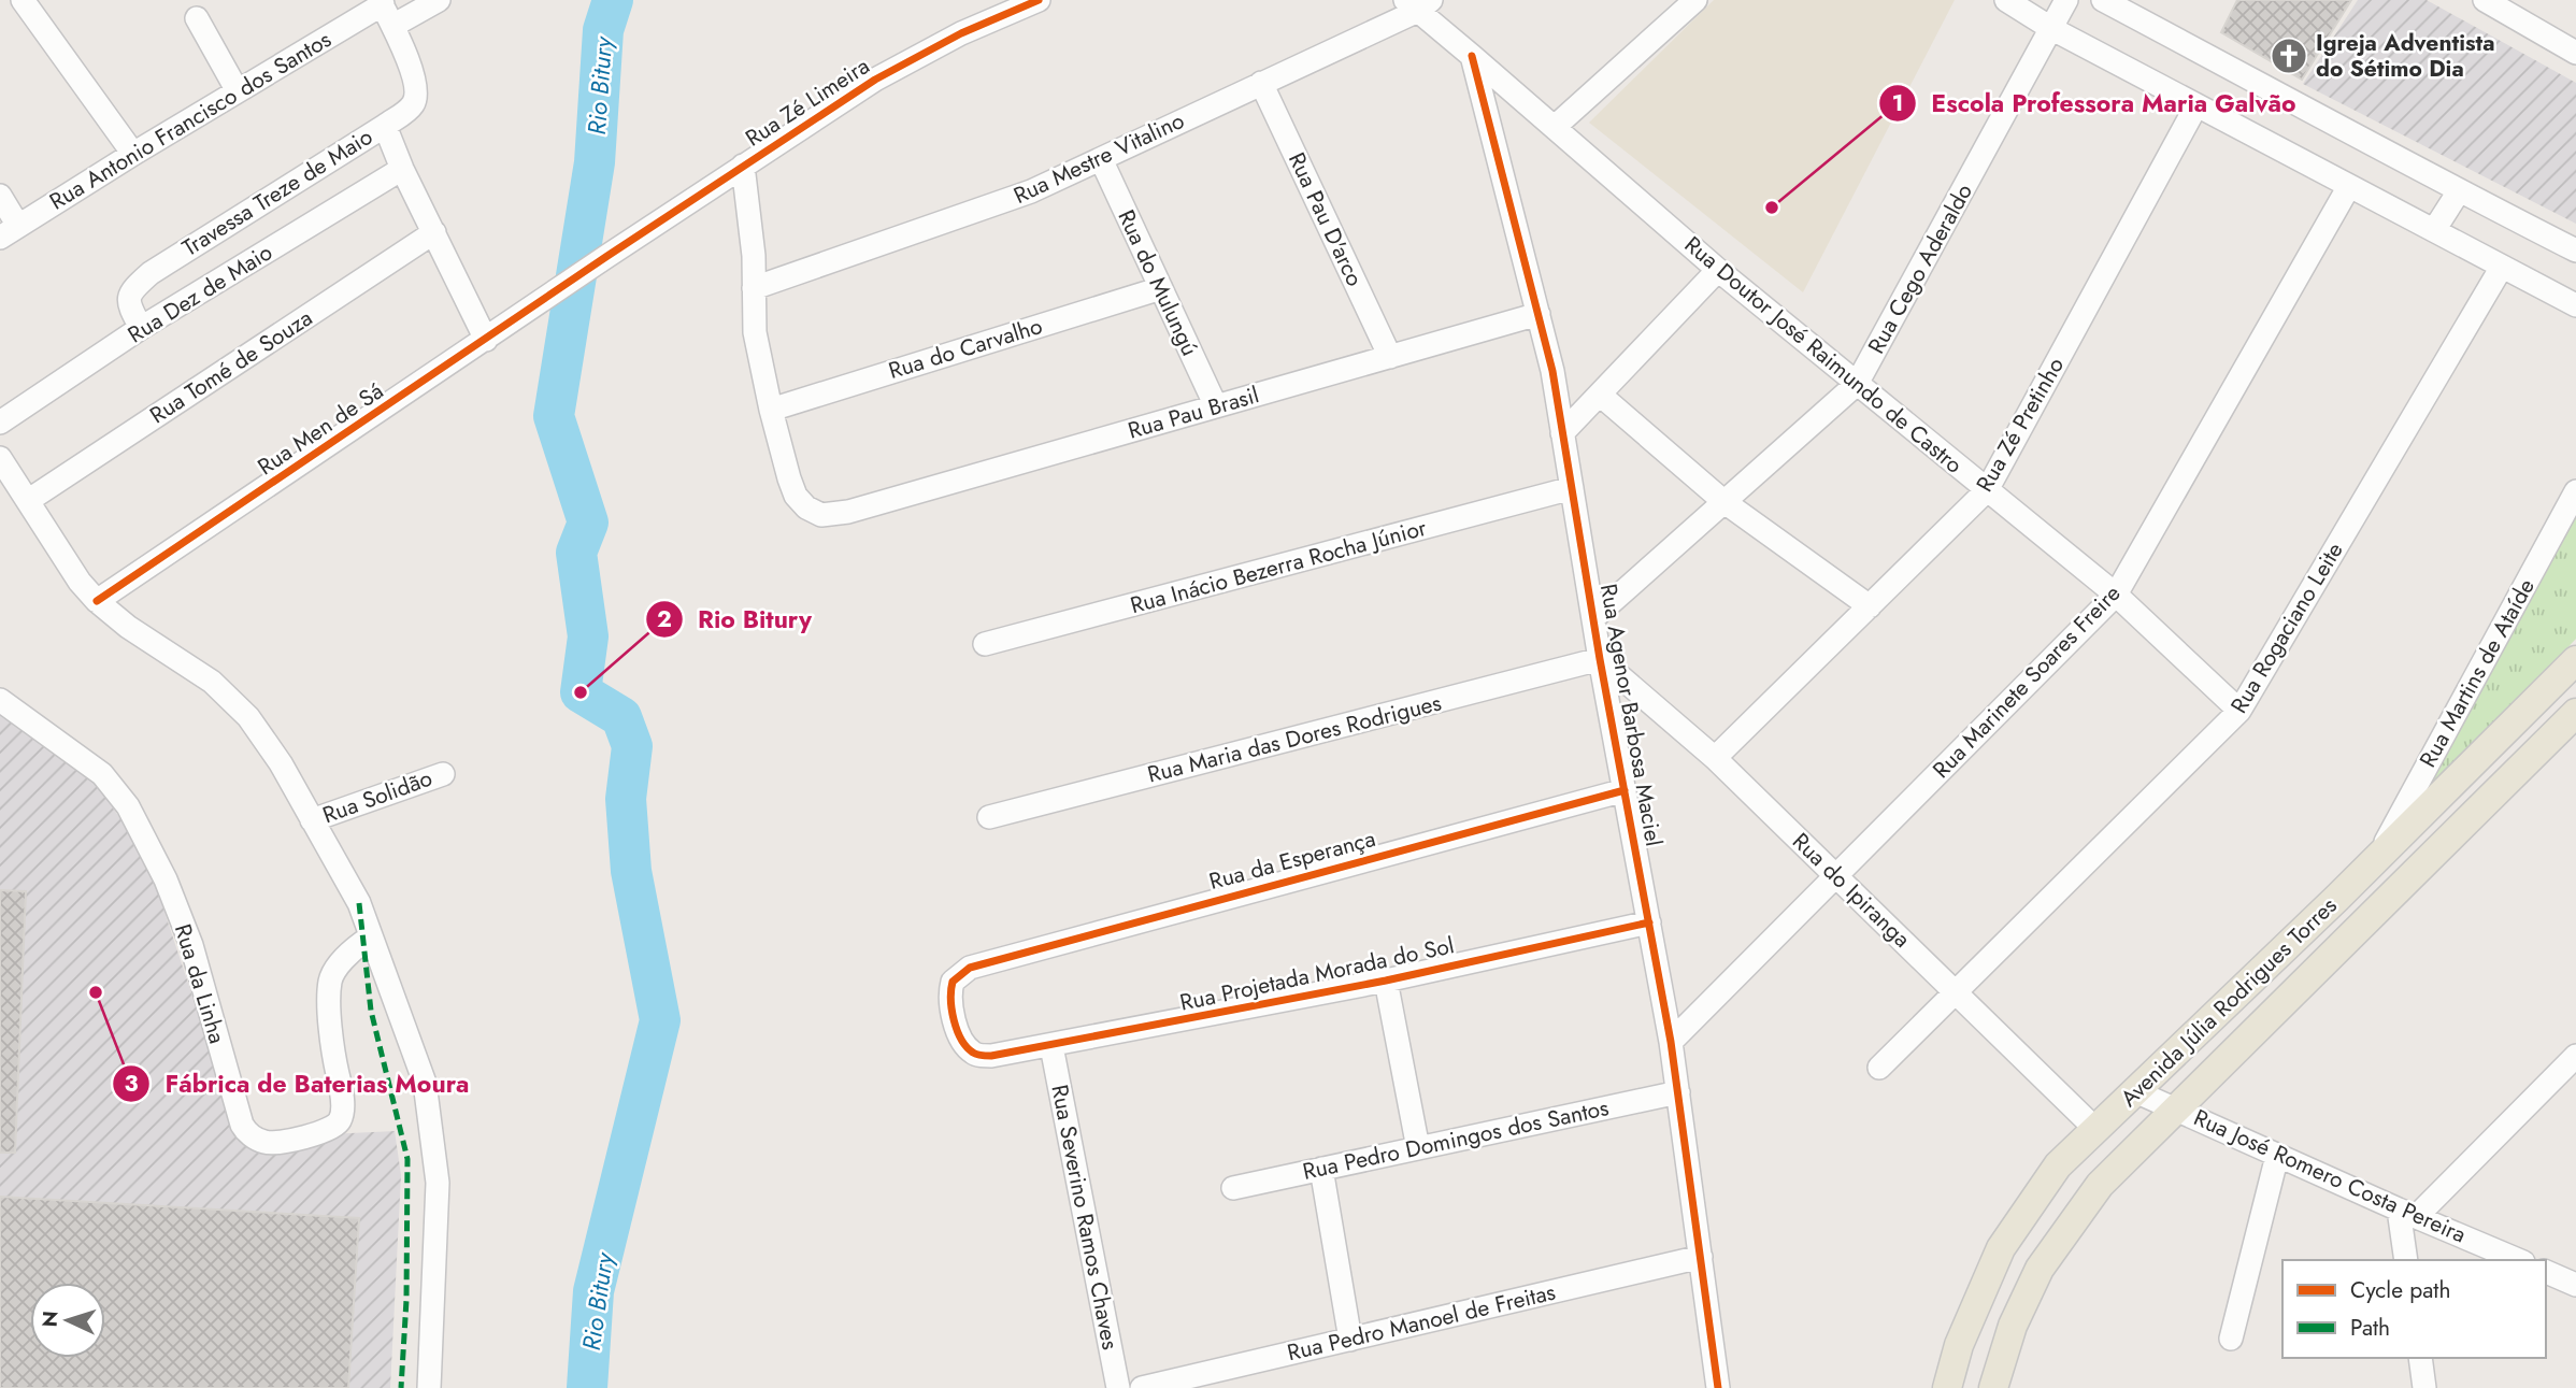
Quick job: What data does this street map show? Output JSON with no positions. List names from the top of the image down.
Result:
{
  "streets": {
    "main road": ["Avenida Júlia Rodrigues Torres"],
    "street": [
      "Rua Zé Limeira",
      "Rua Antonio Francisco dos Santos",
      "Rua Mestre Vitalino",
      "Travessa Treze de Maio",
      "Rua Pau D'arco",
      "Rua Cego Aderaldo",
      "Rua do Mulungú",
      "Rua Dez de Maio",
      "Rua do Carvalho",
      "Rua Doutor José Raimundo de Castro",
      "Rua Tomé de Souza",
      "Rua Pau Brasil",
      "Rua Zé Pretinho",
      "Rua Men de Sá",
      "Rua Inácio Bezerra Rocha Júnior",
      "Rua Rogaciano Leite",
      "Rua Martins de Ataíde",
      "Rua Marinete Soares Freire",
      "Rua Agenor Barbosa Maciel",
      "Rua Maria das Dores Rodrigues",
      "Rua Solidão",
      "Rua da Esperança",
      "Rua do Ipiranga",
      "Rua Projetada Morada do Sol",
      "Rua da Linha",
      "Rua Pedro Domingos dos Santos",
      "Rua José Romero Costa Pereira",
      "Rua Severino Ramos Chaves",
      "Rua Pedro Manoel de Freitas"
    ]
  },
  "crossings": [
    ["Rua Zé Limeira", "Rua Pau Brasil"],
    ["Rua Zé Limeira", "Rua Men de Sá"],
    ["Rua Mestre Vitalino", "Rua Pau D'arco"],
    ["Rua Mestre Vitalino", "Rua do Mulungú"],
    ["Rua Mestre Vitalino", "Rua Doutor José Raimundo de Castro"],
    ["Rua Mestre Vitalino", "Rua Pau Brasil"],
    ["Travessa Treze de Maio", "Rua Dez de Maio"],
    ["Rua Pau D'arco", "Rua Pau Brasil"],
    ["Rua Cego Aderaldo", "Rua Doutor José Raimundo de Castro"],
    ["Rua Cego Aderaldo", "Rua Agenor Barbosa Maciel"],
    ["Rua do Mulungú", "Rua do Carvalho"],
    ["Rua do Mulungú", "Rua Pau Brasil"],
    ["Rua do Carvalho", "Rua Pau Brasil"],
    ["Rua Doutor José Raimundo de Castro", "Rua Zé Pretinho"],
    ["Rua Doutor José Raimundo de Castro", "Rua Rogaciano Leite"],
    ["Rua Doutor José Raimundo de Castro", "Rua Marinete Soares Freire"],
    ["Rua Doutor José Raimundo de Castro", "Rua Agenor Barbosa Maciel"],
    ["Rua Pau Brasil", "Rua Agenor Barbosa Maciel"],
    ["Rua Zé Pretinho", "Rua do Ipiranga"],
    ["Rua Inácio Bezerra Rocha Júnior", "Rua Agenor Barbosa Maciel"],
    ["Rua Rogaciano Leite", "Rua do Ipiranga"],
    ["Rua Martins de Ataíde", "Avenida Júlia Rodrigues Torres"],
    ["Rua Marinete Soares Freire", "Rua Agenor Barbosa Maciel"],
    ["Rua Marinete Soares Freire", "Rua do Ipiranga"],
    ["Rua Agenor Barbosa Maciel", "Rua Maria das Dores Rodrigues"],
    ["Rua Agenor Barbosa Maciel", "Rua da Esperança"],
    ["Rua Agenor Barbosa Maciel", "Rua do Ipiranga"],
    ["Rua Agenor Barbosa Maciel", "Rua Projetada Morada do Sol"],
    ["Rua Agenor Barbosa Maciel", "Rua Pedro Domingos dos Santos"],
    ["Rua Agenor Barbosa Maciel", "Rua Pedro Manoel de Freitas"],
    ["Rua Maria das Dores Rodrigues", "Rua do Ipiranga"],
    ["Rua da Esperança", "Rua Projetada Morada do Sol"],
    ["Rua do Ipiranga", "Avenida Júlia Rodrigues Torres"],
    ["Rua Projetada Morada do Sol", "Rua Severino Ramos Chaves"],
    ["Avenida Júlia Rodrigues Torres", "Rua José Romero Costa Pereira"]
  ],
  "water": ["Rio Bitury"],
  "places": {
    "church": ["Igreja Adventista do Sétimo Dia"],
    "other": ["Escola Professora Maria Galvão", "Rio Bitury", "Fábrica de Baterias Moura"]
  },
  "legend": ["Cycle path", "Path"],
  "north": "left"
}
